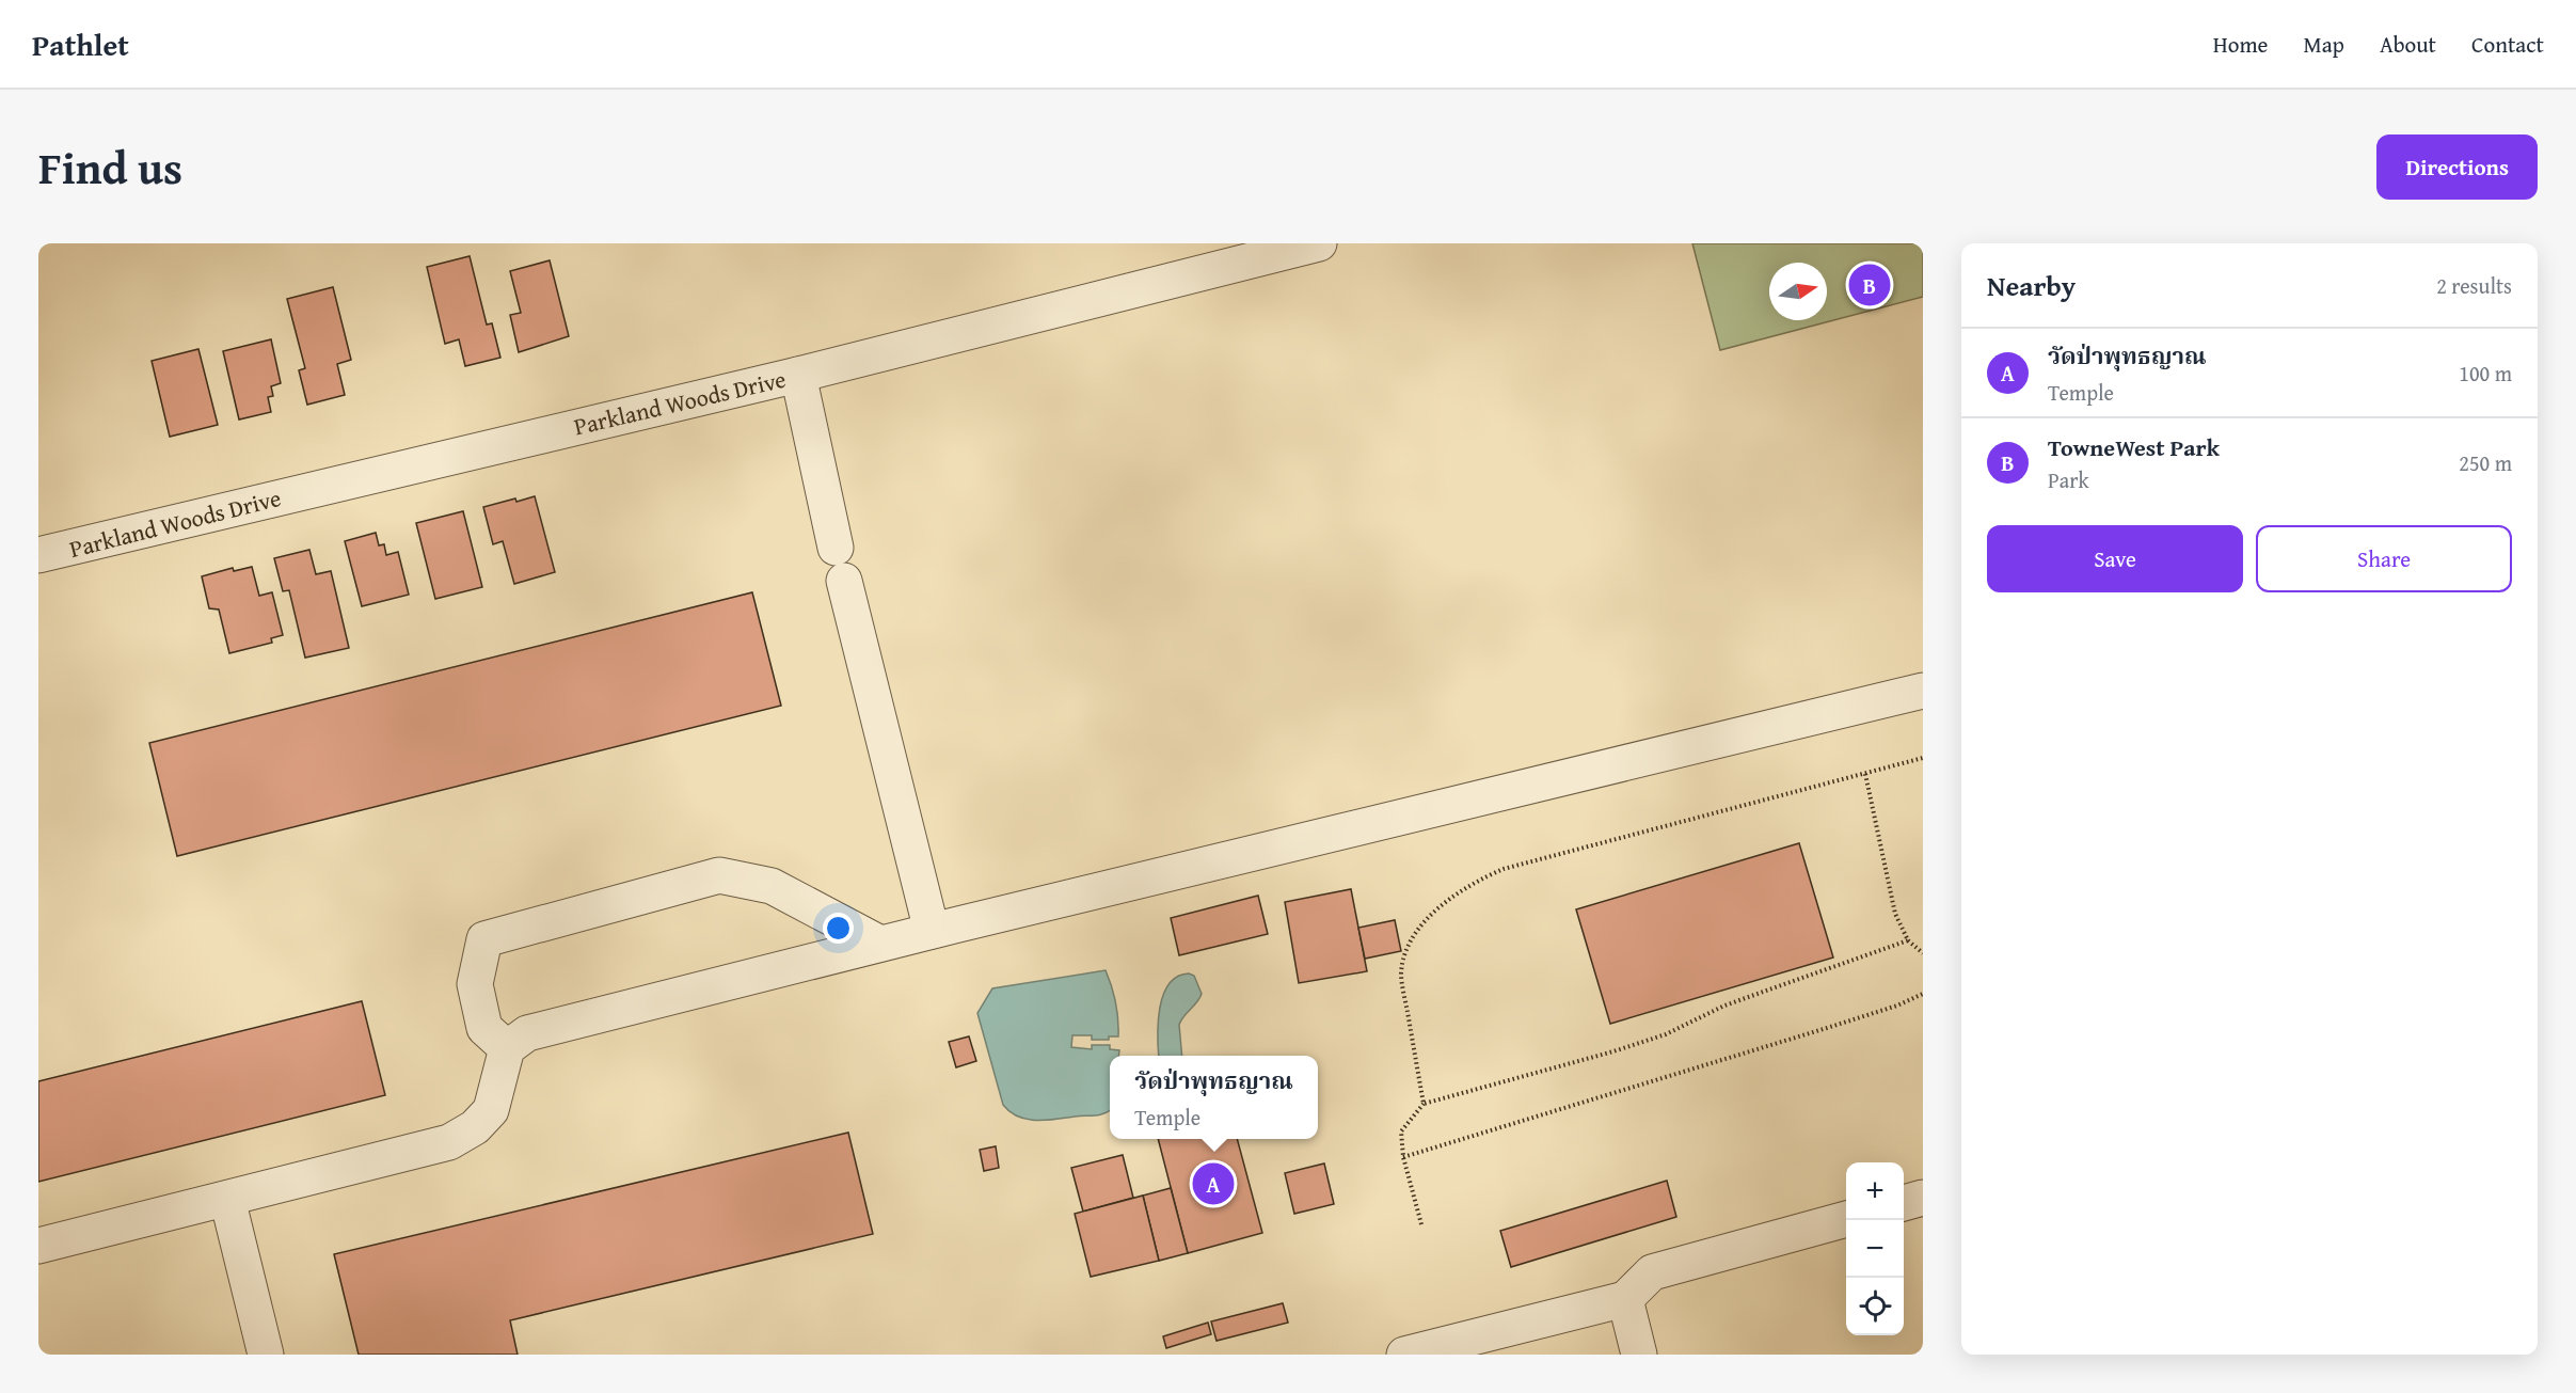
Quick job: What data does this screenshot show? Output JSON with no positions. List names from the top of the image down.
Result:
{
  "streets": {
    "street": ["Parkland Woods Drive"]
  },
  "north": "right",
  "page": {
    "header": "Pathlet",
    "nav": [
      "Home",
      "Map",
      "About",
      "Contact"
    ],
    "title": "Find us",
    "buttons": [
      "Directions",
      ["Save", "Share"]
    ],
    "heading": ["Nearby", "2 results"],
    "pins": ["B", "A"],
    "list": [
      {
        "mark": "A",
        "name": "วัดป่าพุทธญาณ",
        "note": "Temple",
        "value": "100 m"
      },
      {
        "mark": "B",
        "name": "TowneWest Park",
        "note": "Park",
        "value": "250 m"
      }
    ],
    "popup": ["วัดป่าพุทธญาณ", "Temple"],
    "map_buttons": ["+", "−"]
  }
}
